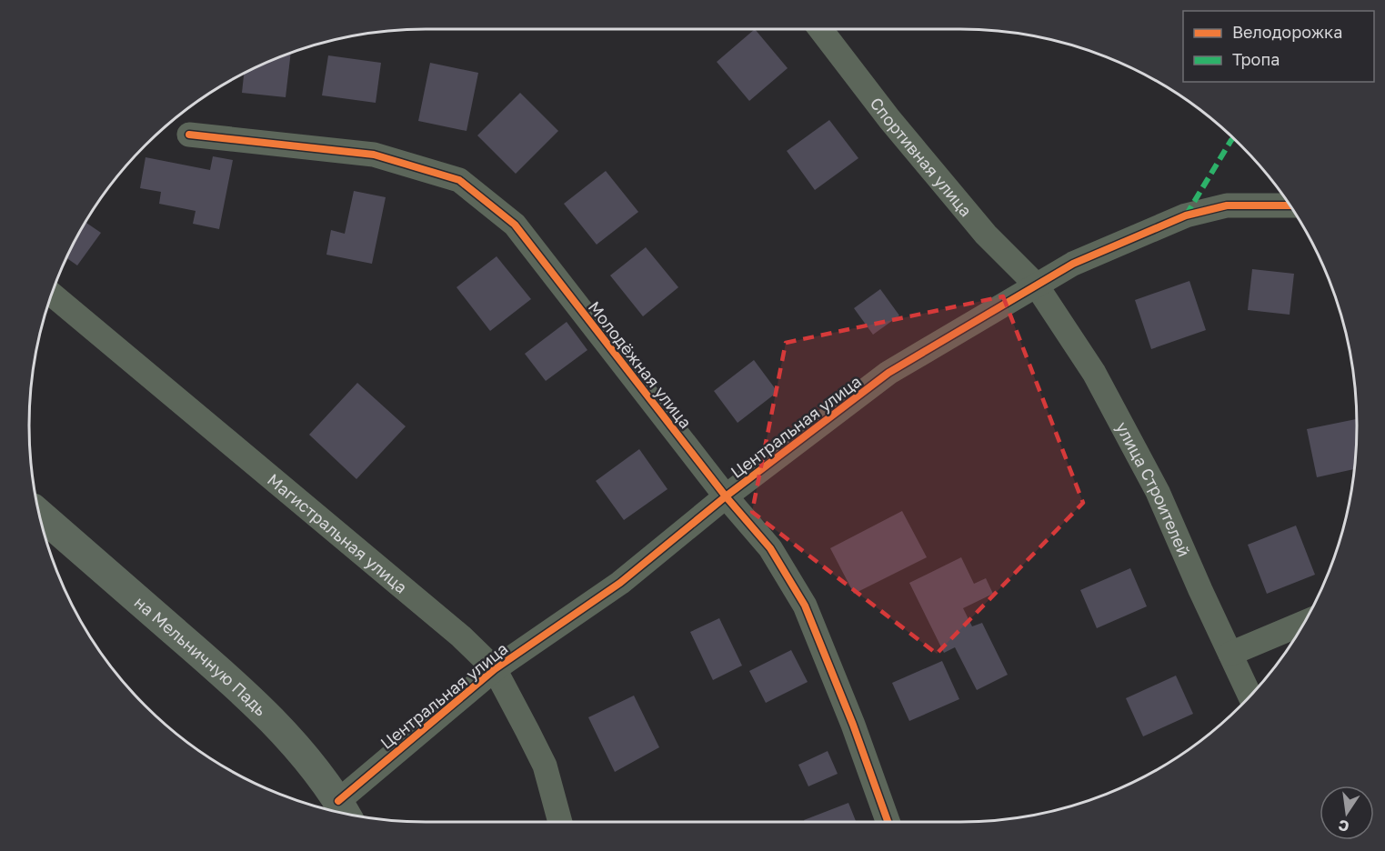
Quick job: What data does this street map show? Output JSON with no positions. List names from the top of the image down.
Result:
{
  "streets": {
    "street": [
      "Спортивная улица",
      "Молодёжная улица",
      "Центральная улица",
      "улица Строителей",
      "Магистральная улица",
      "на Мельничную Падь"
    ]
  },
  "crossings": [
    ["Спортивная улица", "Центральная улица"],
    ["Спортивная улица", "улица Строителей"],
    ["Молодёжная улица", "Центральная улица"],
    ["Центральная улица", "улица Строителей"],
    ["Центральная улица", "Магистральная улица"],
    ["Центральная улица", "на Мельничную Падь"]
  ],
  "legend": ["Велодорожка", "Тропа"],
  "north": "bottom"
}
